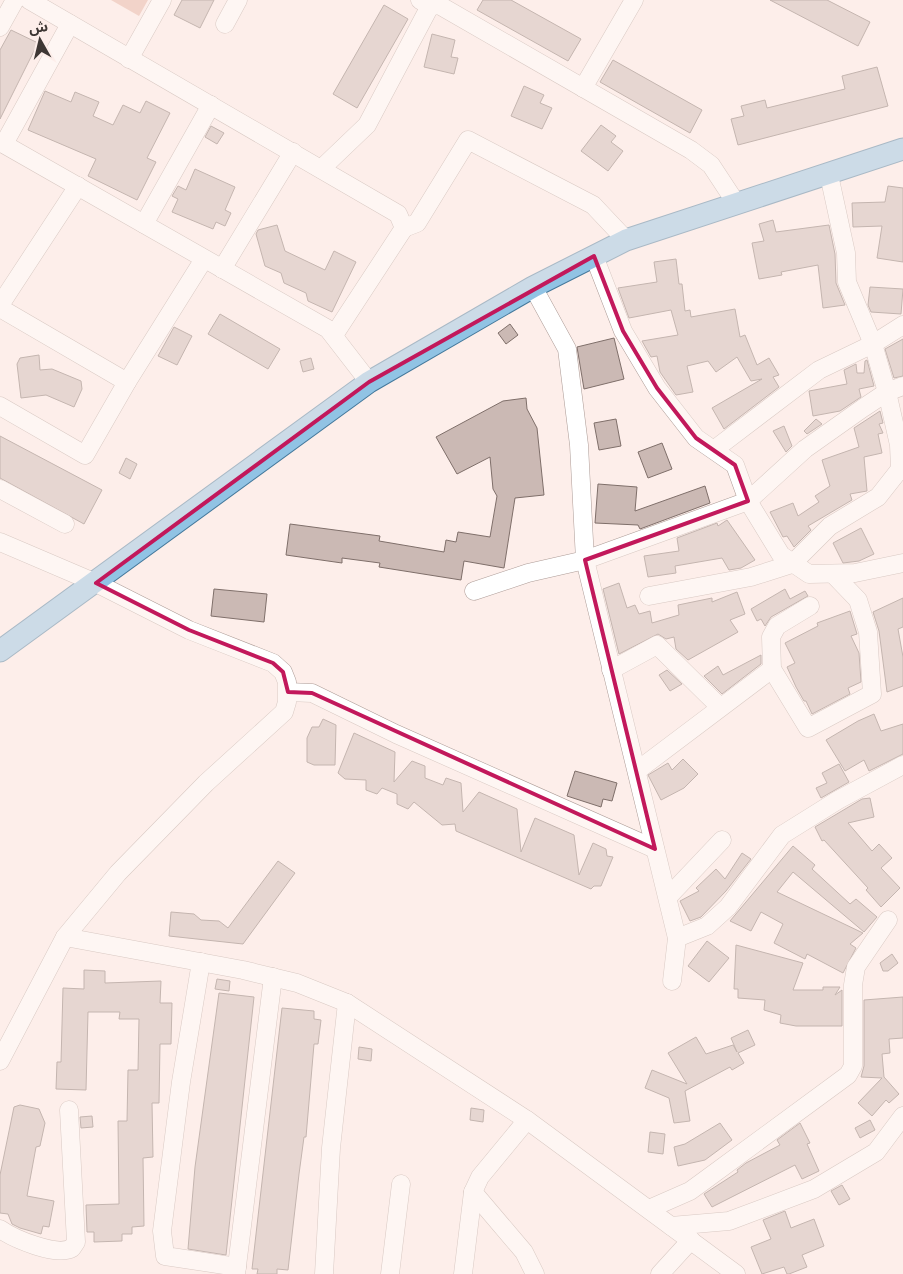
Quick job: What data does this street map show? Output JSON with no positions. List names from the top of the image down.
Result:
{
  "north": "top"
}
